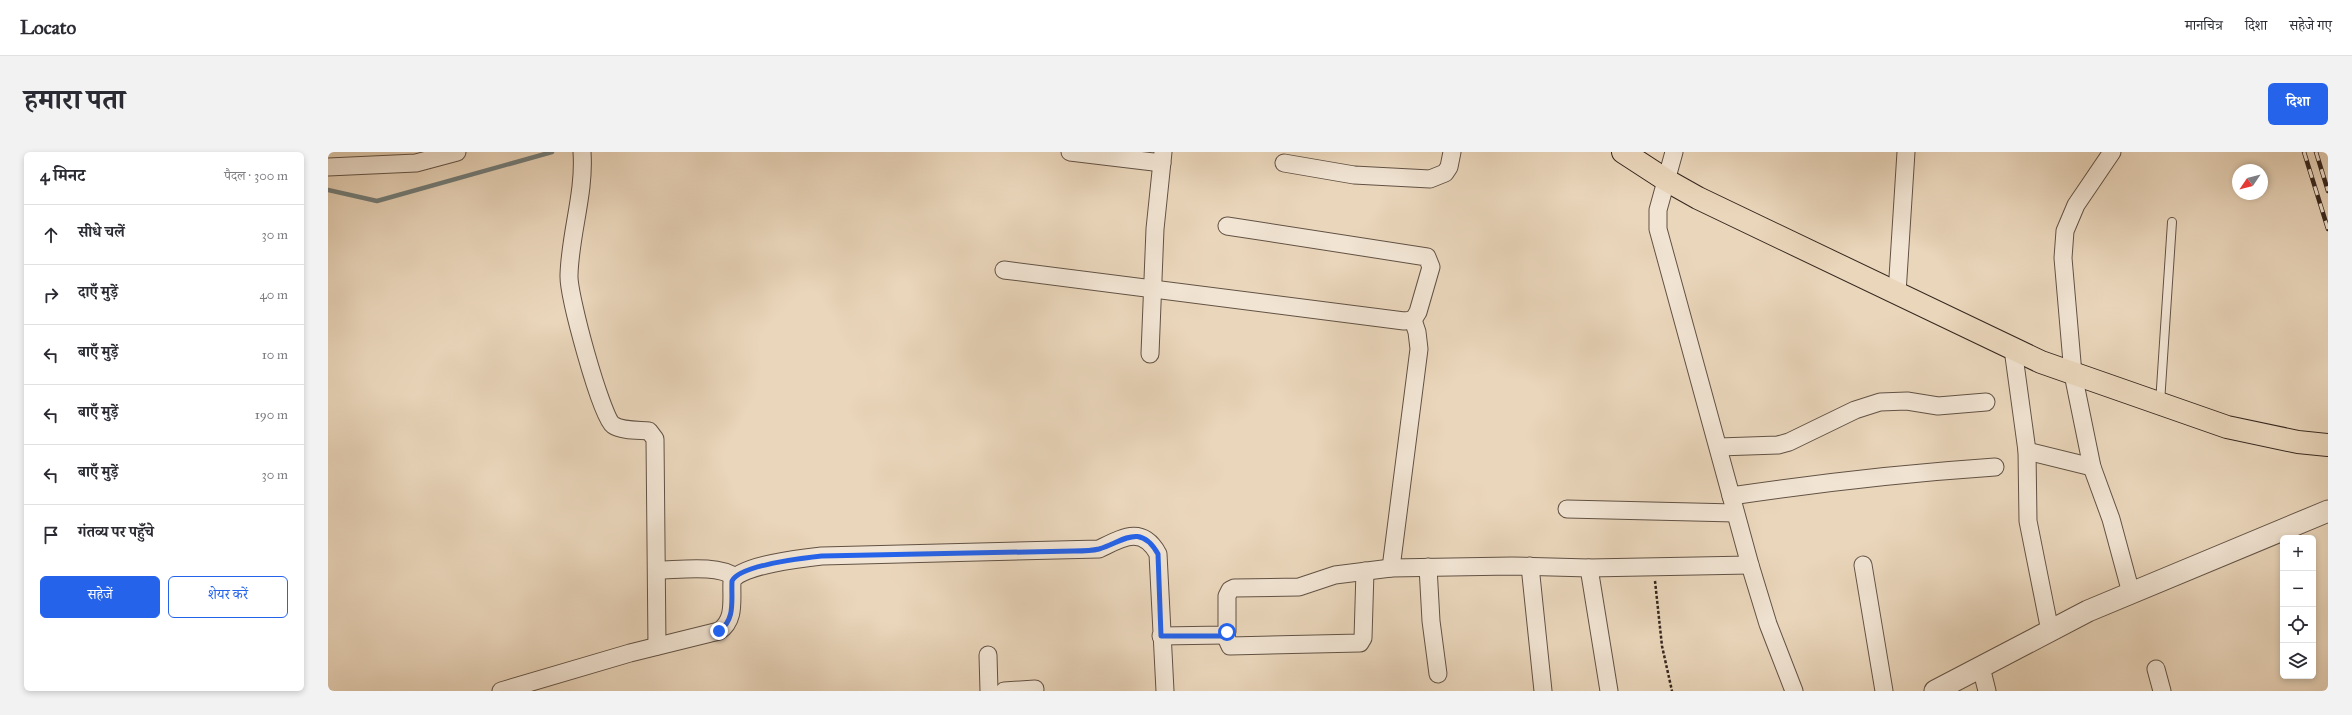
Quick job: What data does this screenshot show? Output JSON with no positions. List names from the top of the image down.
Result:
{
  "north": "bottom left",
  "page": {
    "header": "Locato",
    "nav": ["मानचित्र", "दिशा", "सहेजे गए"],
    "title": "हमारा पता",
    "buttons": [
      "दिशा",
      ["सहेजें", "शेयर करें"]
    ],
    "heading": ["4 मिनट", "पैदल · 300 m"],
    "list": [
      ["सीधे चलें", "30 m"],
      ["दाएँ मुड़ें", "40 m"],
      ["बाएँ मुड़ें", "10 m"],
      ["बाएँ मुड़ें", "190 m"],
      ["बाएँ मुड़ें", "30 m"],
      "गंतव्य पर पहुँचे"
    ],
    "map_buttons": ["+", "−"]
  }
}
